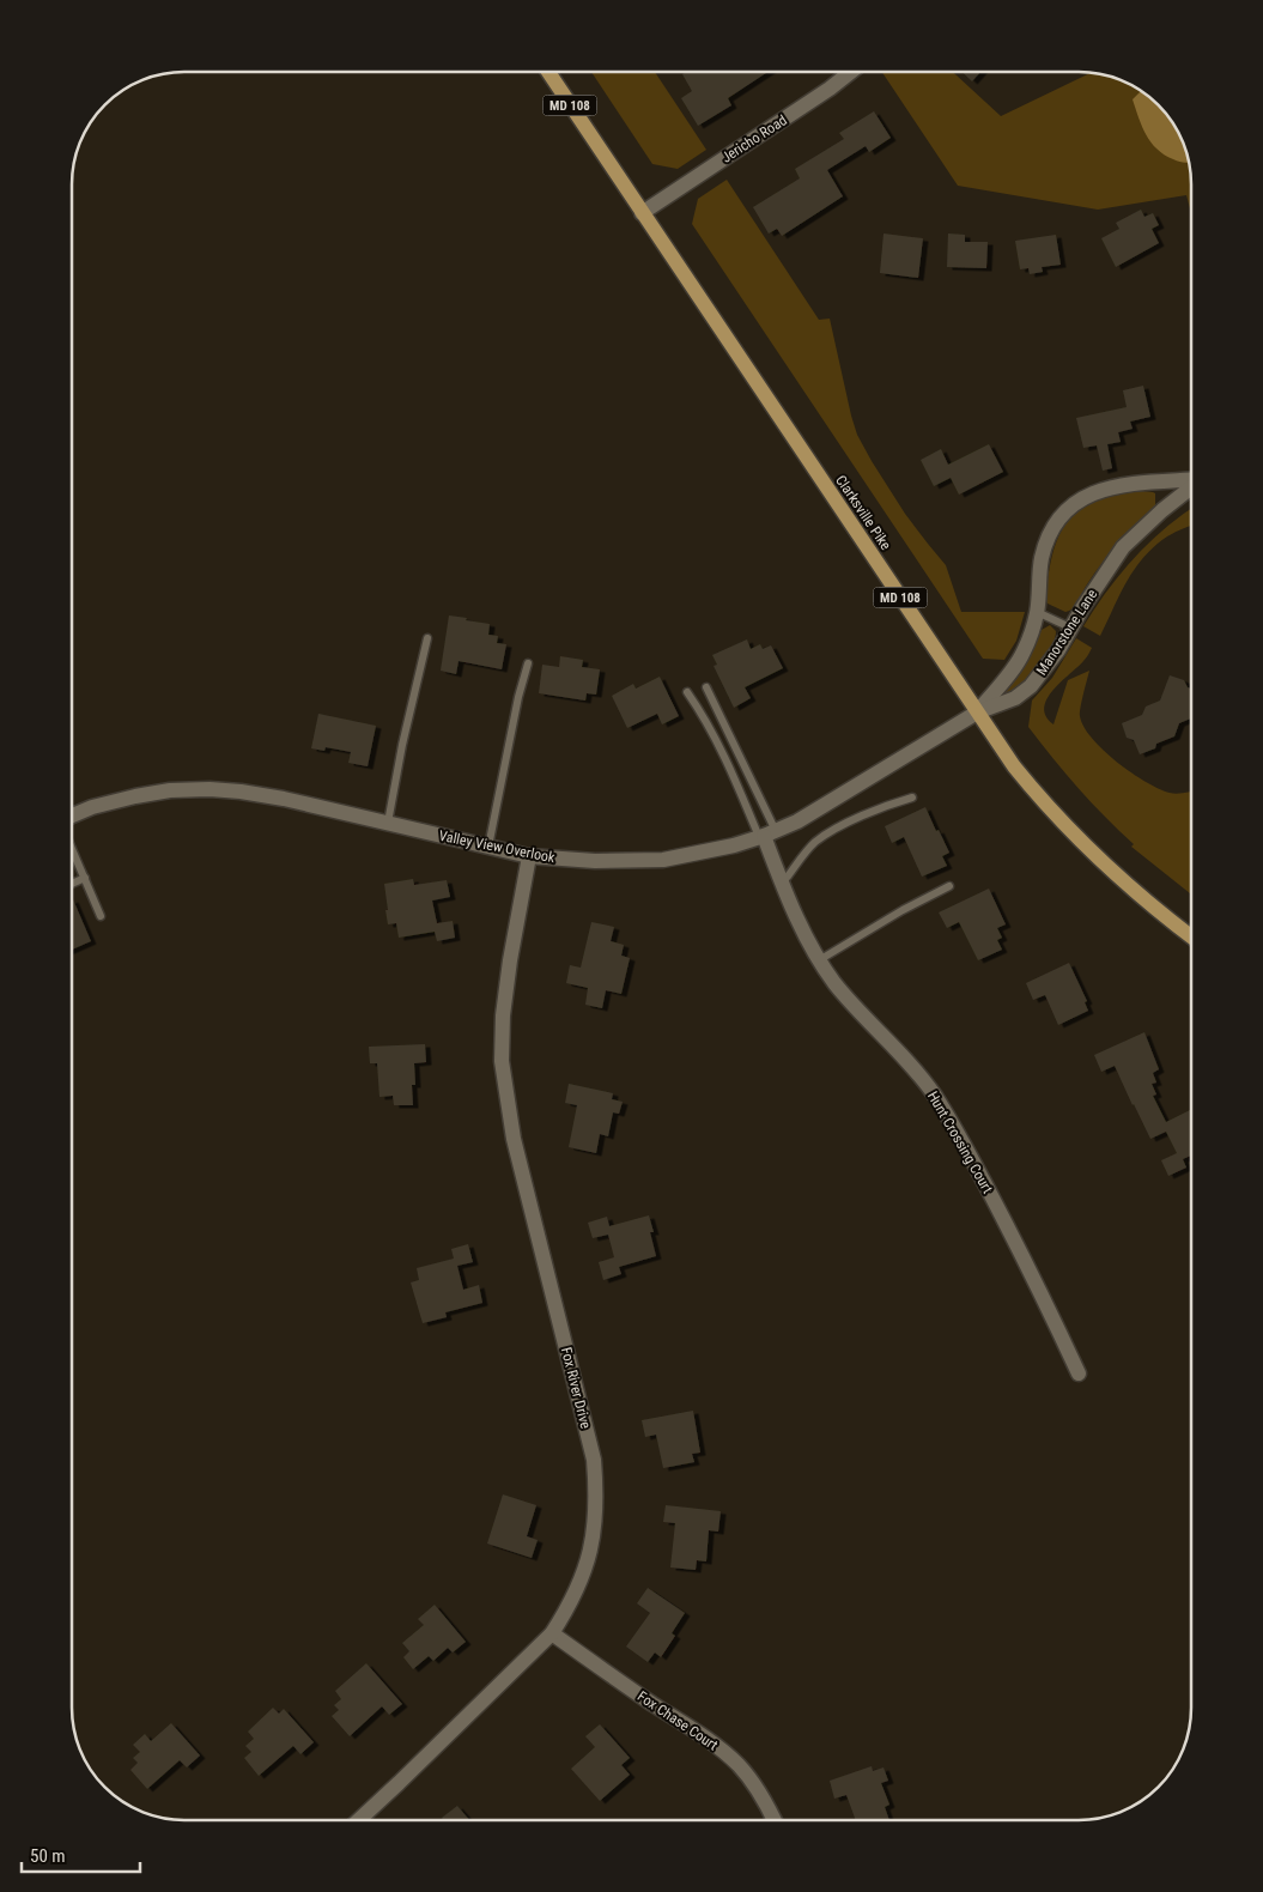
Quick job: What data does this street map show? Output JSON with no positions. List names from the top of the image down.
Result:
{
  "streets": {
    "main road": ["MD 108", "Clarksville Pike"],
    "street": [
      "Jericho Road",
      "Manorstone Lane",
      "Valley View Overlook",
      "Hunt Crossing Court",
      "Fox River Drive",
      "Fox Chase Court"
    ]
  },
  "crossings": [
    ["Jericho Road", "Clarksville Pike"],
    ["Clarksville Pike", "Manorstone Lane"],
    ["Clarksville Pike", "Valley View Overlook"],
    ["Manorstone Lane", "Valley View Overlook"],
    ["Valley View Overlook", "Hunt Crossing Court"],
    ["Valley View Overlook", "Fox River Drive"],
    ["Fox River Drive", "Fox Chase Court"]
  ],
  "scale_bar": "50 m"
}
